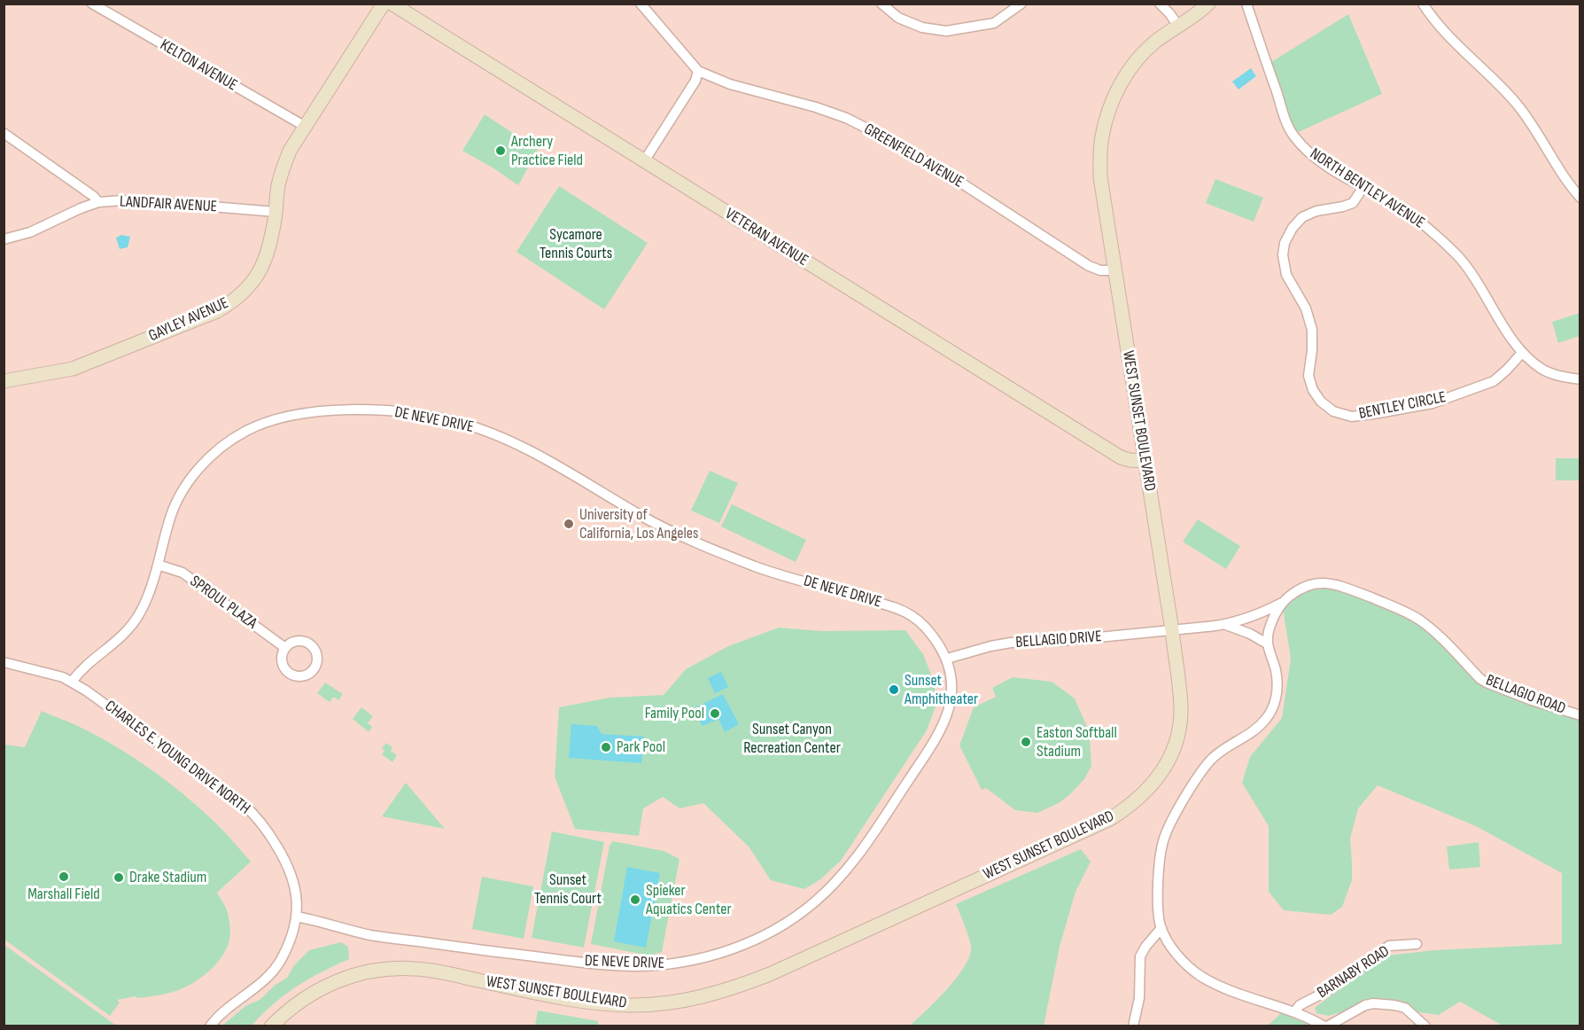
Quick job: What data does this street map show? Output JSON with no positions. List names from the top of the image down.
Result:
{
  "streets": {
    "main road": ["VETERAN AVENUE", "GAYLEY AVENUE", "WEST SUNSET BOULEVARD"],
    "street": [
      "KELTON AVENUE",
      "GREENFIELD AVENUE",
      "NORTH BENTLEY AVENUE",
      "LANDFAIR AVENUE",
      "BENTLEY CIRCLE",
      "DE NEVE DRIVE",
      "SPROUL PLAZA",
      "BELLAGIO DRIVE",
      "BELLAGIO ROAD",
      "CHARLES E. YOUNG DRIVE NORTH",
      "BARNABY ROAD"
    ]
  },
  "crossings": [
    ["KELTON AVENUE", "GAYLEY AVENUE"],
    ["GREENFIELD AVENUE", "WEST SUNSET BOULEVARD"],
    ["NORTH BENTLEY AVENUE", "BENTLEY CIRCLE"],
    ["LANDFAIR AVENUE", "GAYLEY AVENUE"],
    ["VETERAN AVENUE", "WEST SUNSET BOULEVARD"],
    ["DE NEVE DRIVE", "SPROUL PLAZA"],
    ["DE NEVE DRIVE", "BELLAGIO DRIVE"],
    ["DE NEVE DRIVE", "CHARLES E. YOUNG DRIVE NORTH"],
    ["WEST SUNSET BOULEVARD", "BELLAGIO DRIVE"]
  ],
  "parks": ["Sycamore Tennis Courts", "Sunset Canyon Recreation Center", "Sunset Tennis Court"],
  "places": [
    "Archery Practice Field",
    "University of California, Los Angeles",
    "Sunset Amphitheater",
    "Family Pool",
    "Easton Softball Stadium",
    "Park Pool",
    "Marshall Field",
    "Drake Stadium",
    "Spieker Aquatics Center"
  ]
}
